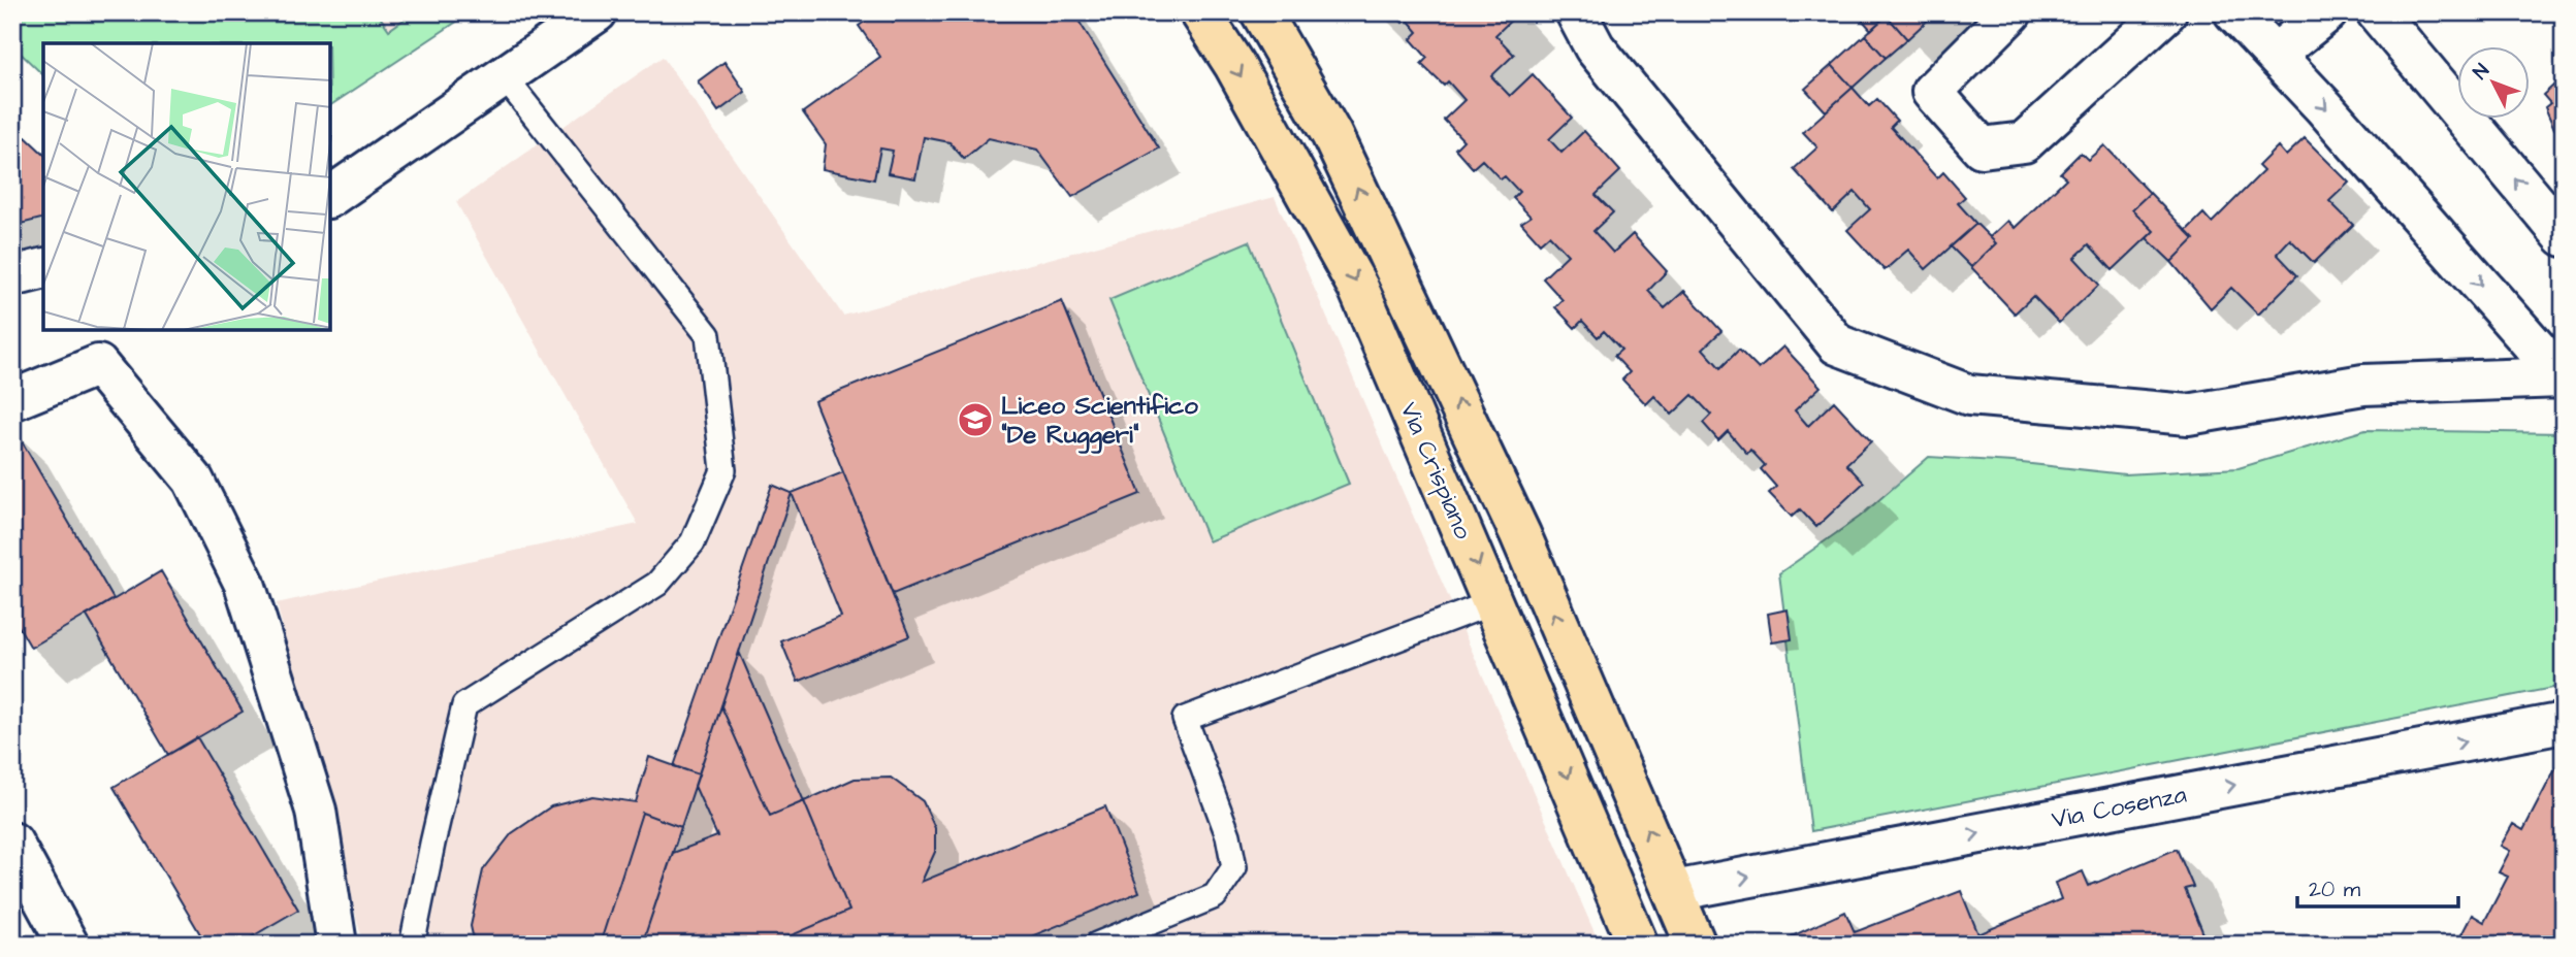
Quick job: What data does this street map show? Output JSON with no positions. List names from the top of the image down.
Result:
{
  "streets": {
    "main road": ["Via Crispiano"],
    "street": ["Via Cosenza"]
  },
  "crossings": [
    ["Via Crispiano", "Via Cosenza"]
  ],
  "one_way": ["Via Cosenza"],
  "places": {
    "school or university": ["Liceo Scientifico \"De Ruggeri\""]
  },
  "scale_bar": "20 m",
  "north": "top left"
}
